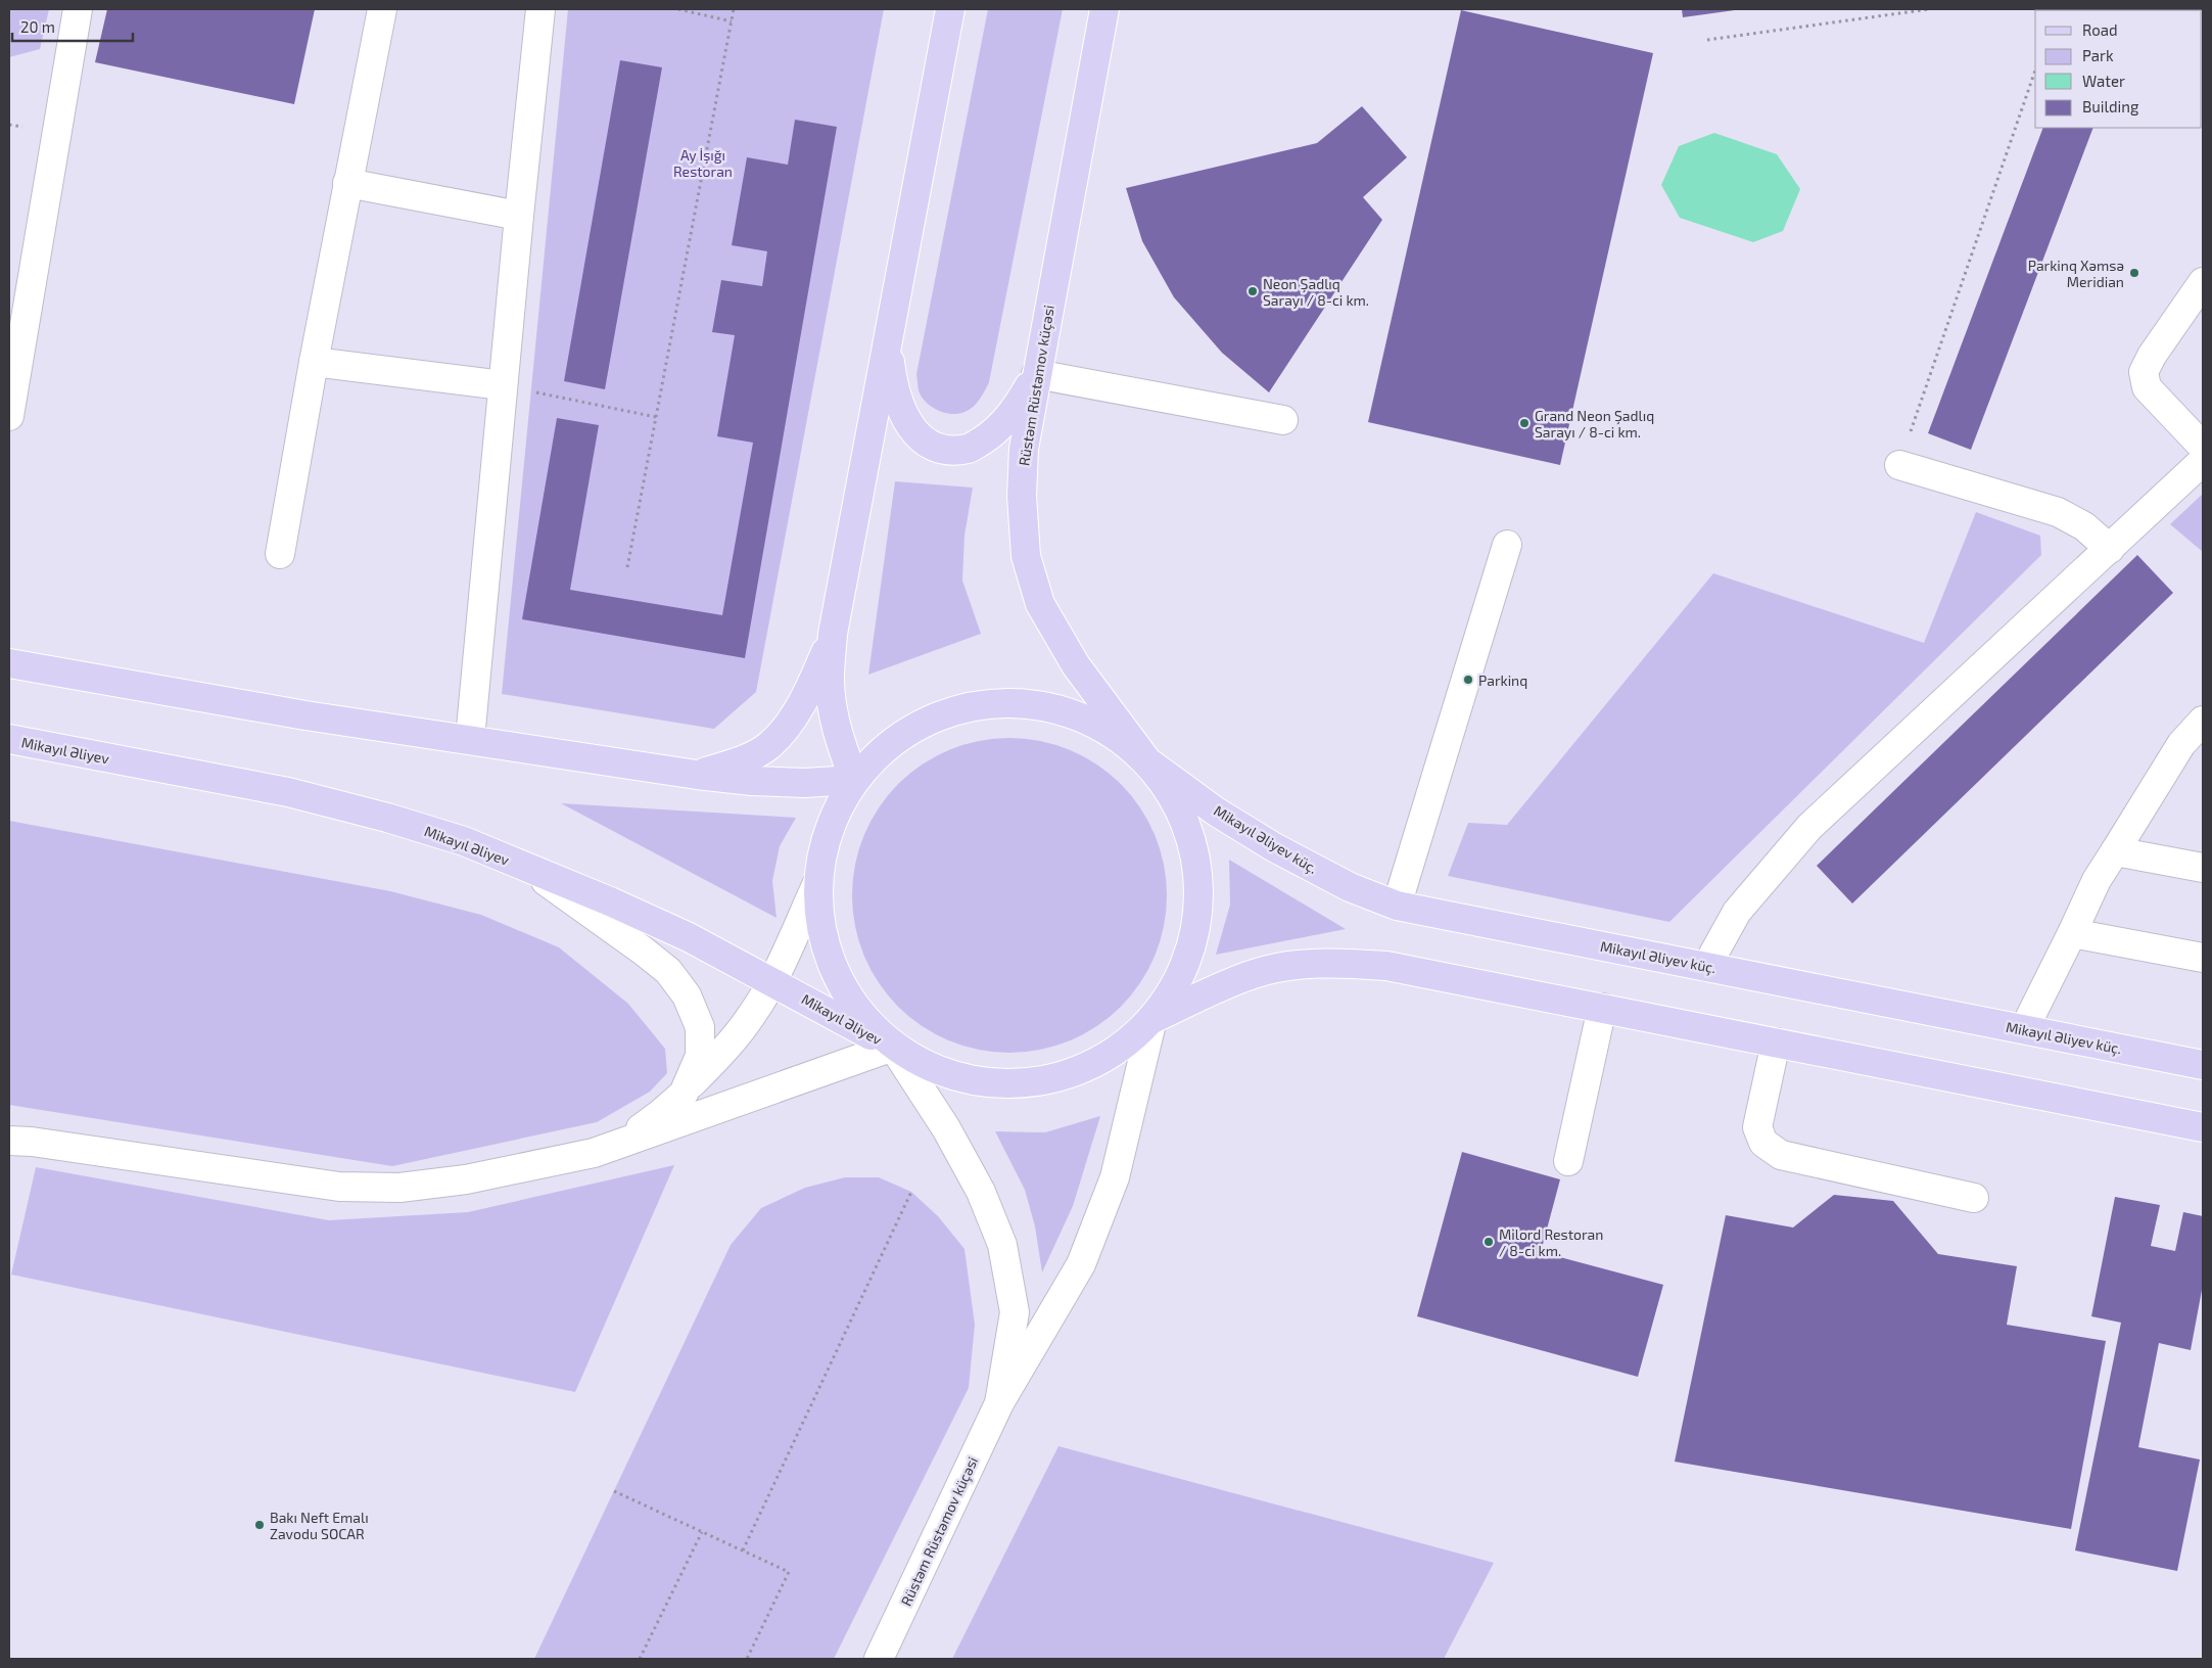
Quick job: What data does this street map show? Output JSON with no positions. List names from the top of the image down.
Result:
{
  "streets": {
    "main road": ["Rüstəm Rüstəmov küçəsi", "Mikayıl Əliyev", "Mikayıl Əliyev küç."]
  },
  "crossings": [
    ["Rüstəm Rüstəmov küçəsi", "Mikayıl Əliyev küç."],
    ["Mikayıl Əliyev", "Mikayıl Əliyev küç."]
  ],
  "parks": ["Ay İşığı Restoran"],
  "places": [
    "Parkinq Xəmsə Meridian",
    "Neon Şadlıq Sarayı / 8-ci km.",
    "Grand Neon Şadlıq Sarayı / 8-ci km.",
    "Parkinq",
    "Milord Restoran / 8-ci km.",
    "Bakı Neft Emalı Zavodu SOCAR"
  ],
  "legend": [
    "Road",
    "Park",
    "Water",
    "Building"
  ],
  "scale_bar": "20 m"
}
